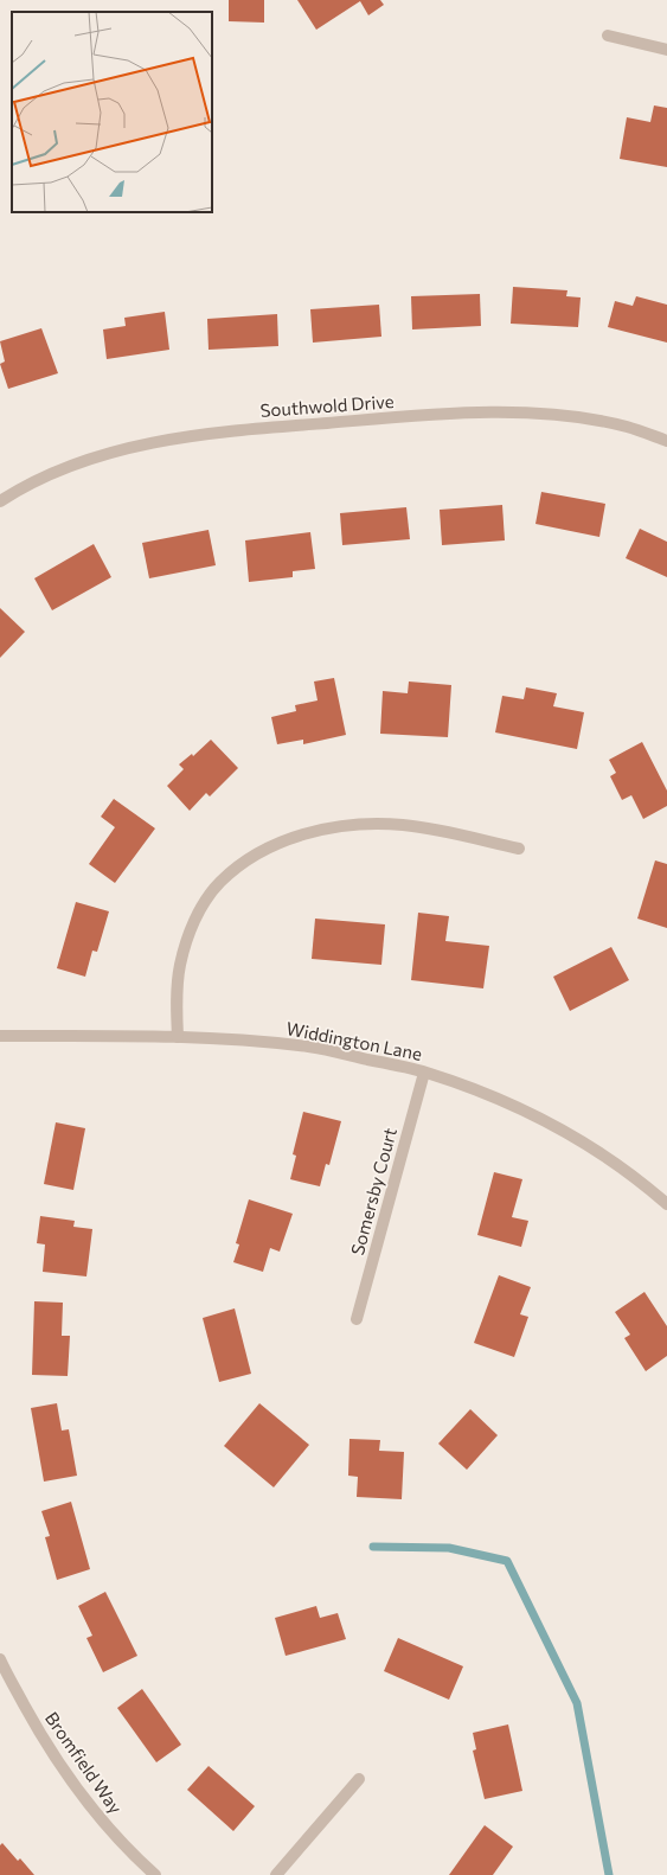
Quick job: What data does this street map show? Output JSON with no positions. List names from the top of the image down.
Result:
{
  "streets": {
    "street": [
      "Southwold Drive",
      "Widdington Lane",
      "Somersby Court",
      "Bromfield Way"
    ]
  },
  "crossings": [
    ["Widdington Lane", "Somersby Court"]
  ]
}
